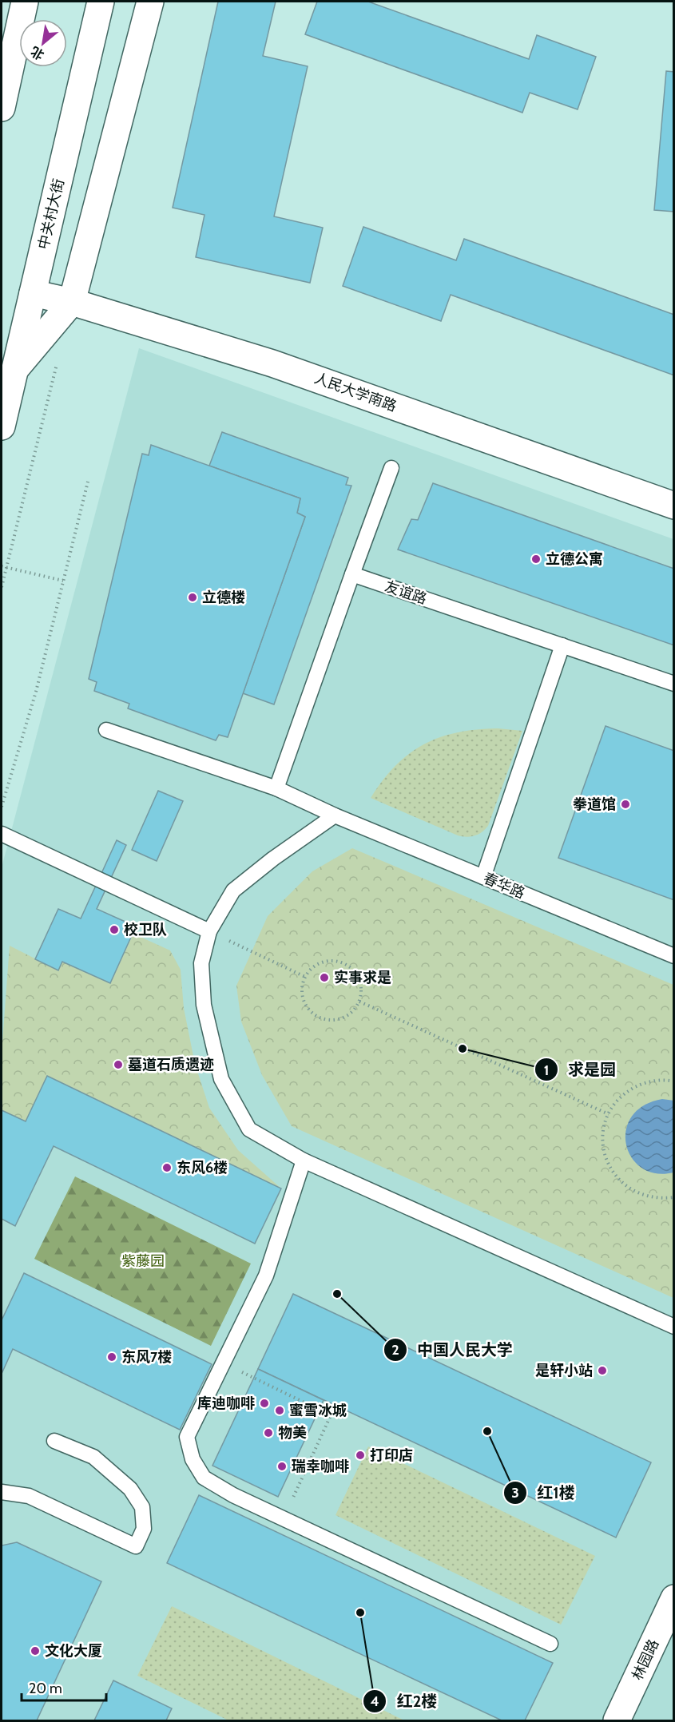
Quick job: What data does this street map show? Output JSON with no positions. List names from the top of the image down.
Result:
{
  "streets": {
    "street": ["中关村大街", "人民大学南路", "林园路"],
    "lane": ["友谊路", "春华路"]
  },
  "crossings": [
    ["中关村大街", "人民大学南路"]
  ],
  "parks": ["紫藤园"],
  "places": [
    "立德公寓",
    "立德楼",
    "拳道馆",
    "校卫队",
    "实事求是",
    "求是园",
    "墓道石质遗迹",
    "东风6楼",
    "中国人民大学",
    "东风7楼",
    "是轩小站",
    "库迪咖啡",
    "蜜雪冰城",
    "红1楼",
    "物美",
    "打印店",
    "瑞幸咖啡",
    "红2楼",
    "文化大厦"
  ],
  "scale_bar": "20 m",
  "north": "bottom left"
}
